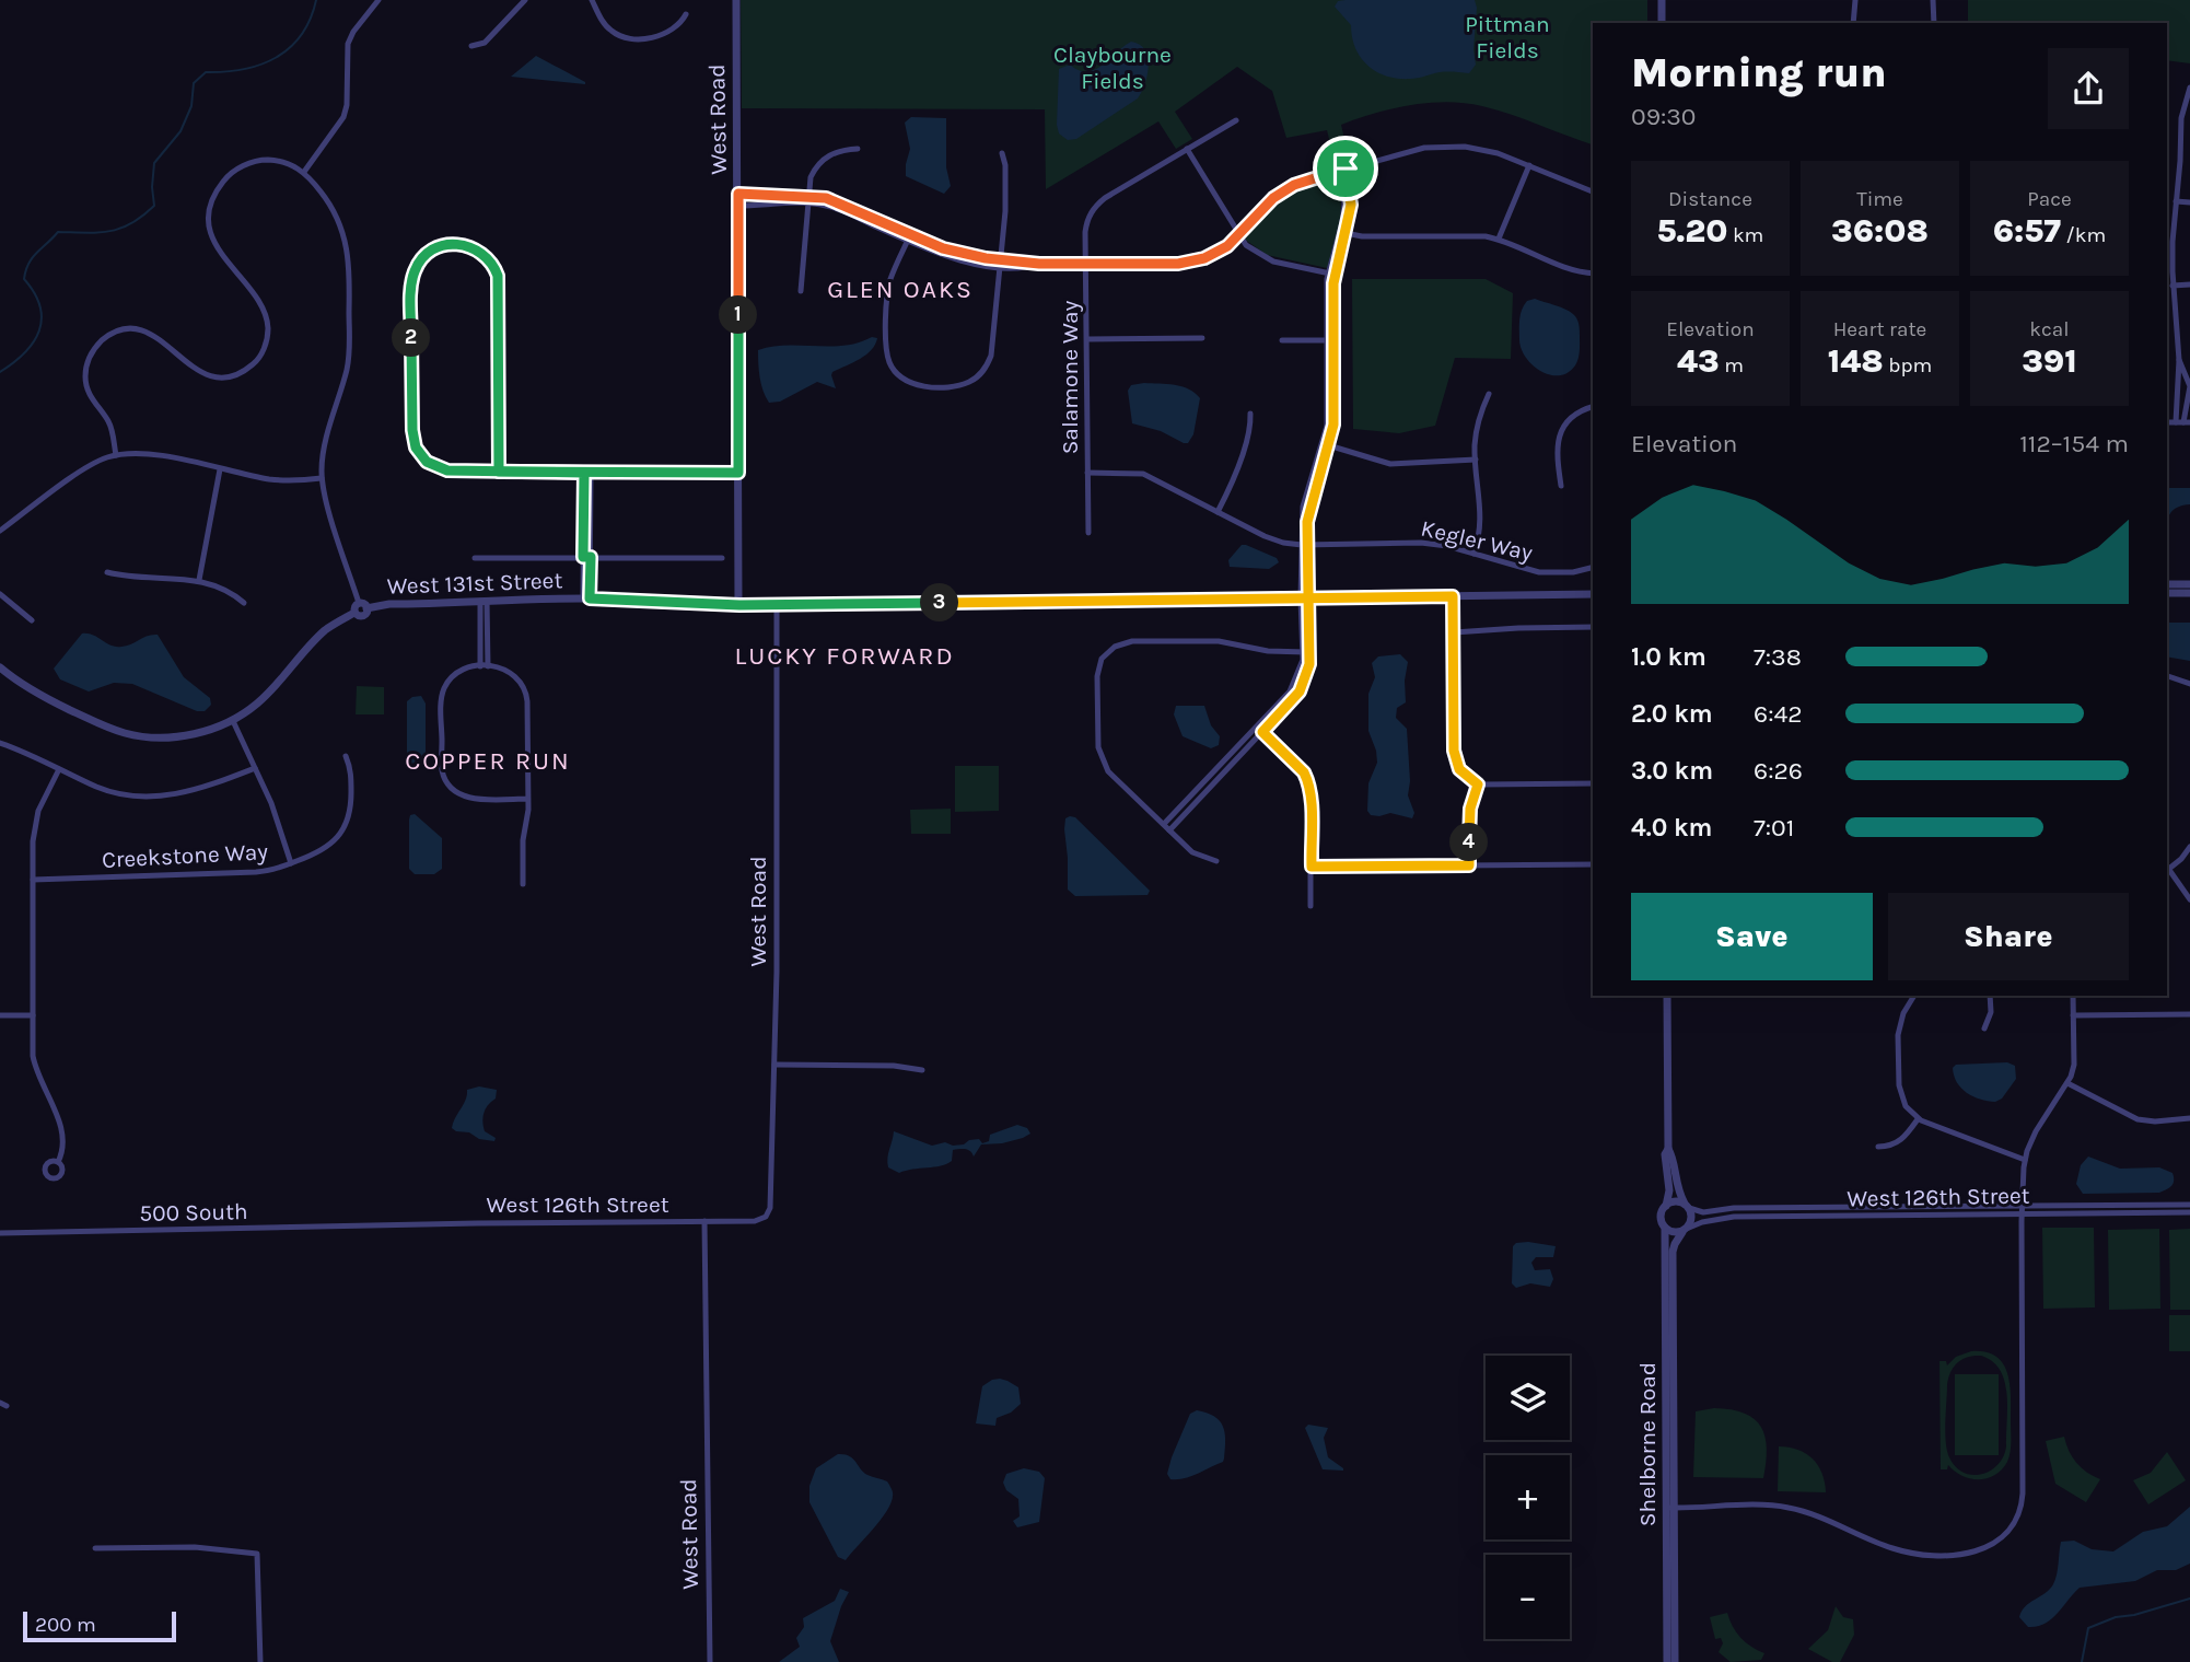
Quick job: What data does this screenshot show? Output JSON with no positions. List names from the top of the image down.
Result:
{
  "streets": {
    "street": [
      "West Road",
      "Salamone Way",
      "Kegler Way",
      "West 131st Street",
      "Creekstone Way",
      "West 126th Street",
      "500 South",
      "Shelborne Road"
    ]
  },
  "crossings": [
    ["West Road", "West 131st Street"],
    ["West Road", "West 126th Street"],
    ["Salamone Way", "Kegler Way"],
    ["West 126th Street", "500 South"],
    ["West 126th Street", "Shelborne Road"]
  ],
  "districts": ["GLEN OAKS", "LUCKY FORWARD", "COPPER RUN"],
  "parks": ["Pittman Fields", "Claybourne Fields"],
  "scale_bar": "200 m",
  "page": {
    "heading": ["Morning run", "09:30"],
    "stats": [
      ["Distance", "5.20 km"],
      ["Time", "36:08"],
      ["Pace", "6:57 /km"],
      ["Elevation", "43 m"],
      ["Heart rate", "148 bpm"],
      ["kcal", "391"]
    ],
    "pins": [
      "1",
      "2",
      "3",
      "4"
    ],
    "chart": ["Elevation", "112–154 m"],
    "list": [
      {
        "name": "1.0 km",
        "note": "7:38"
      },
      {
        "name": "2.0 km",
        "note": "6:42"
      },
      {
        "name": "3.0 km",
        "note": "6:26"
      },
      {
        "name": "4.0 km",
        "note": "7:01"
      }
    ],
    "buttons": ["Save", "Share"],
    "map_buttons": ["+", "−"],
    "scale": "200 m"
  }
}
